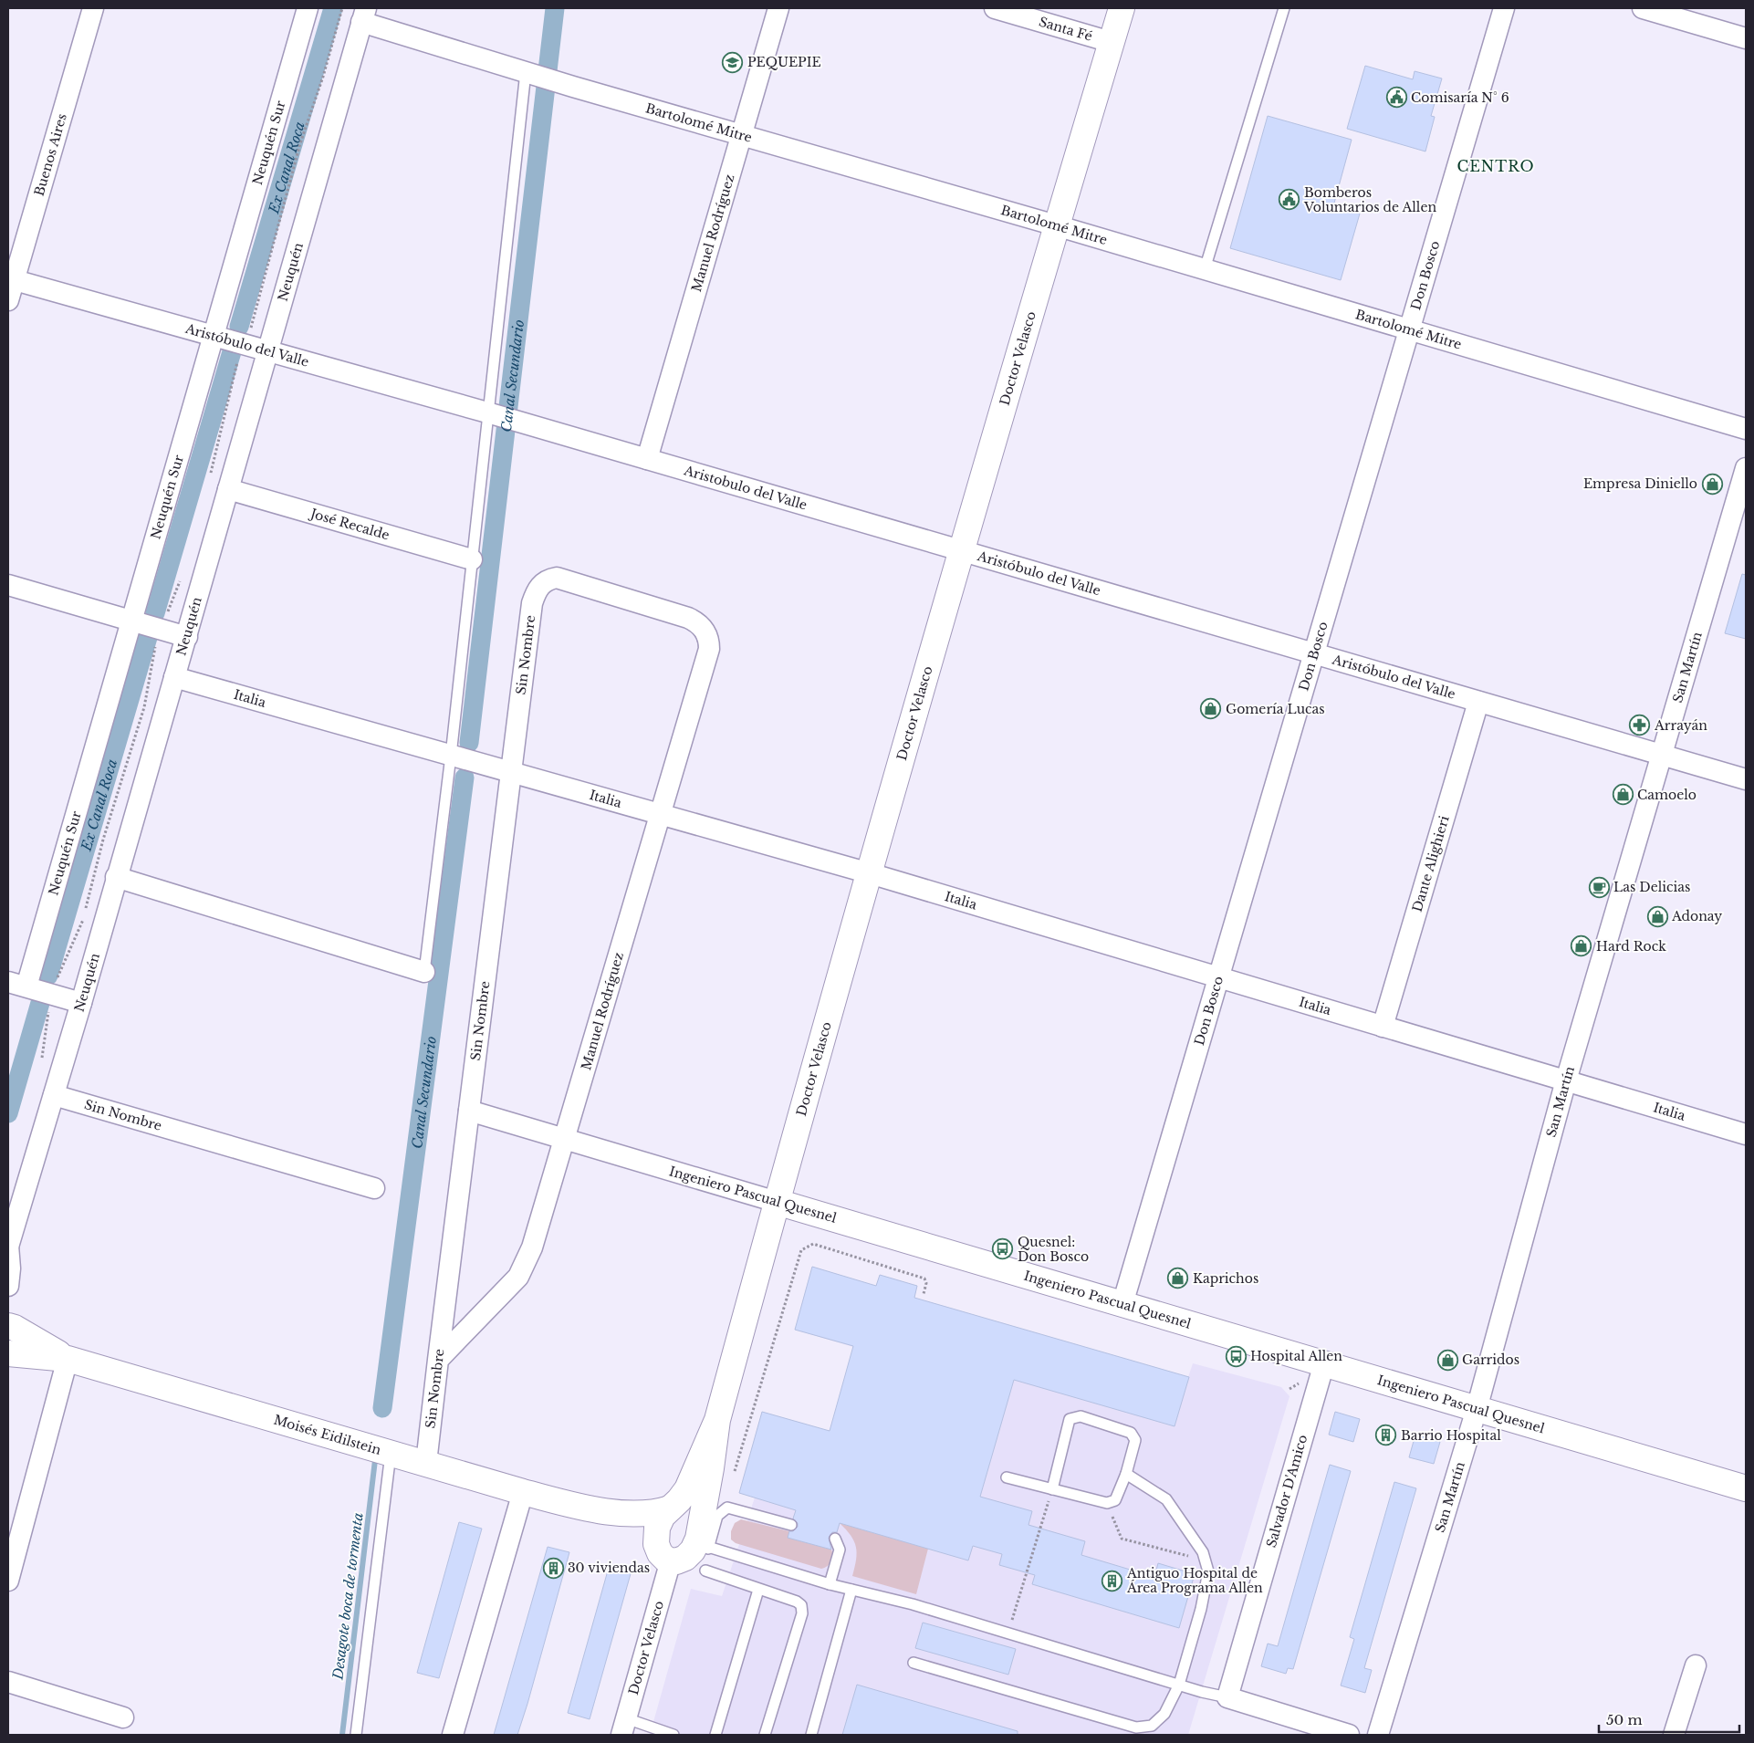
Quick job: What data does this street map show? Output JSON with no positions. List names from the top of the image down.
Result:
{
  "streets": {
    "main road": ["Doctor Velasco", "Ingeniero Pascual Quesnel", "Moisés Eidilstein"],
    "street": [
      "Santa Fé",
      "Bartolomé Mitre",
      "Neuquén Sur",
      "Buenos Aires",
      "Manuel Rodríguez",
      "Neuquén",
      "Don Bosco",
      "Aristóbulo del Valle",
      "Aristobulo del Valle",
      "José Recalde",
      "Sin Nombre",
      "San Martín",
      "Italia",
      "Dante Alighieri",
      "Salvador D'Amico"
    ]
  },
  "crossings": [
    ["Santa Fé", "Doctor Velasco"],
    ["Bartolomé Mitre", "Manuel Rodríguez"],
    ["Bartolomé Mitre", "Neuquén"],
    ["Bartolomé Mitre", "Don Bosco"],
    ["Bartolomé Mitre", "Doctor Velasco"],
    ["Neuquén Sur", "Aristóbulo del Valle"],
    ["Buenos Aires", "Aristóbulo del Valle"],
    ["Manuel Rodríguez", "Aristobulo del Valle"],
    ["Manuel Rodríguez", "Sin Nombre"],
    ["Manuel Rodríguez", "Italia"],
    ["Manuel Rodríguez", "Ingeniero Pascual Quesnel"],
    ["Neuquén", "Aristóbulo del Valle"],
    ["Neuquén", "José Recalde"],
    ["Neuquén", "Sin Nombre"],
    ["Neuquén", "Italia"],
    ["Don Bosco", "Aristóbulo del Valle"],
    ["Don Bosco", "Italia"],
    ["Don Bosco", "Ingeniero Pascual Quesnel"],
    ["Aristóbulo del Valle", "Doctor Velasco"],
    ["Aristóbulo del Valle", "Aristobulo del Valle"],
    ["Aristóbulo del Valle", "San Martín"],
    ["Aristóbulo del Valle", "Dante Alighieri"],
    ["Doctor Velasco", "Aristobulo del Valle"],
    ["Doctor Velasco", "Italia"],
    ["Doctor Velasco", "Ingeniero Pascual Quesnel"],
    ["Doctor Velasco", "Moisés Eidilstein"],
    ["Sin Nombre", "Italia"],
    ["Sin Nombre", "Ingeniero Pascual Quesnel"],
    ["Sin Nombre", "Moisés Eidilstein"],
    ["San Martín", "Italia"],
    ["San Martín", "Ingeniero Pascual Quesnel"],
    ["Italia", "Dante Alighieri"],
    ["Ingeniero Pascual Quesnel", "Salvador D'Amico"]
  ],
  "districts": ["CENTRO"],
  "water": ["Ex Canal Roca", "Canal Secundario", "Desagote boca de tormenta"],
  "places": {
    "school or university": ["PEQUEPIE"],
    "public building": ["Comisaría N° 6", "Bomberos Voluntarios de Allen"],
    "shop": [
      "Empresa Diniello",
      "Gomería Lucas",
      "Camoelo",
      "Adonay",
      "Hard Rock",
      "Kaprichos",
      "Garridos"
    ],
    "pharmacy": ["Arrayán"],
    "cafe": ["Las Delicias"],
    "bus stop": ["Quesnel: Don Bosco", "Hospital Allen"],
    "building": ["Barrio Hospital", "30 viviendas", "Antiguo Hospital de Área Programa Allen"]
  },
  "scale_bar": "50 m"
}
